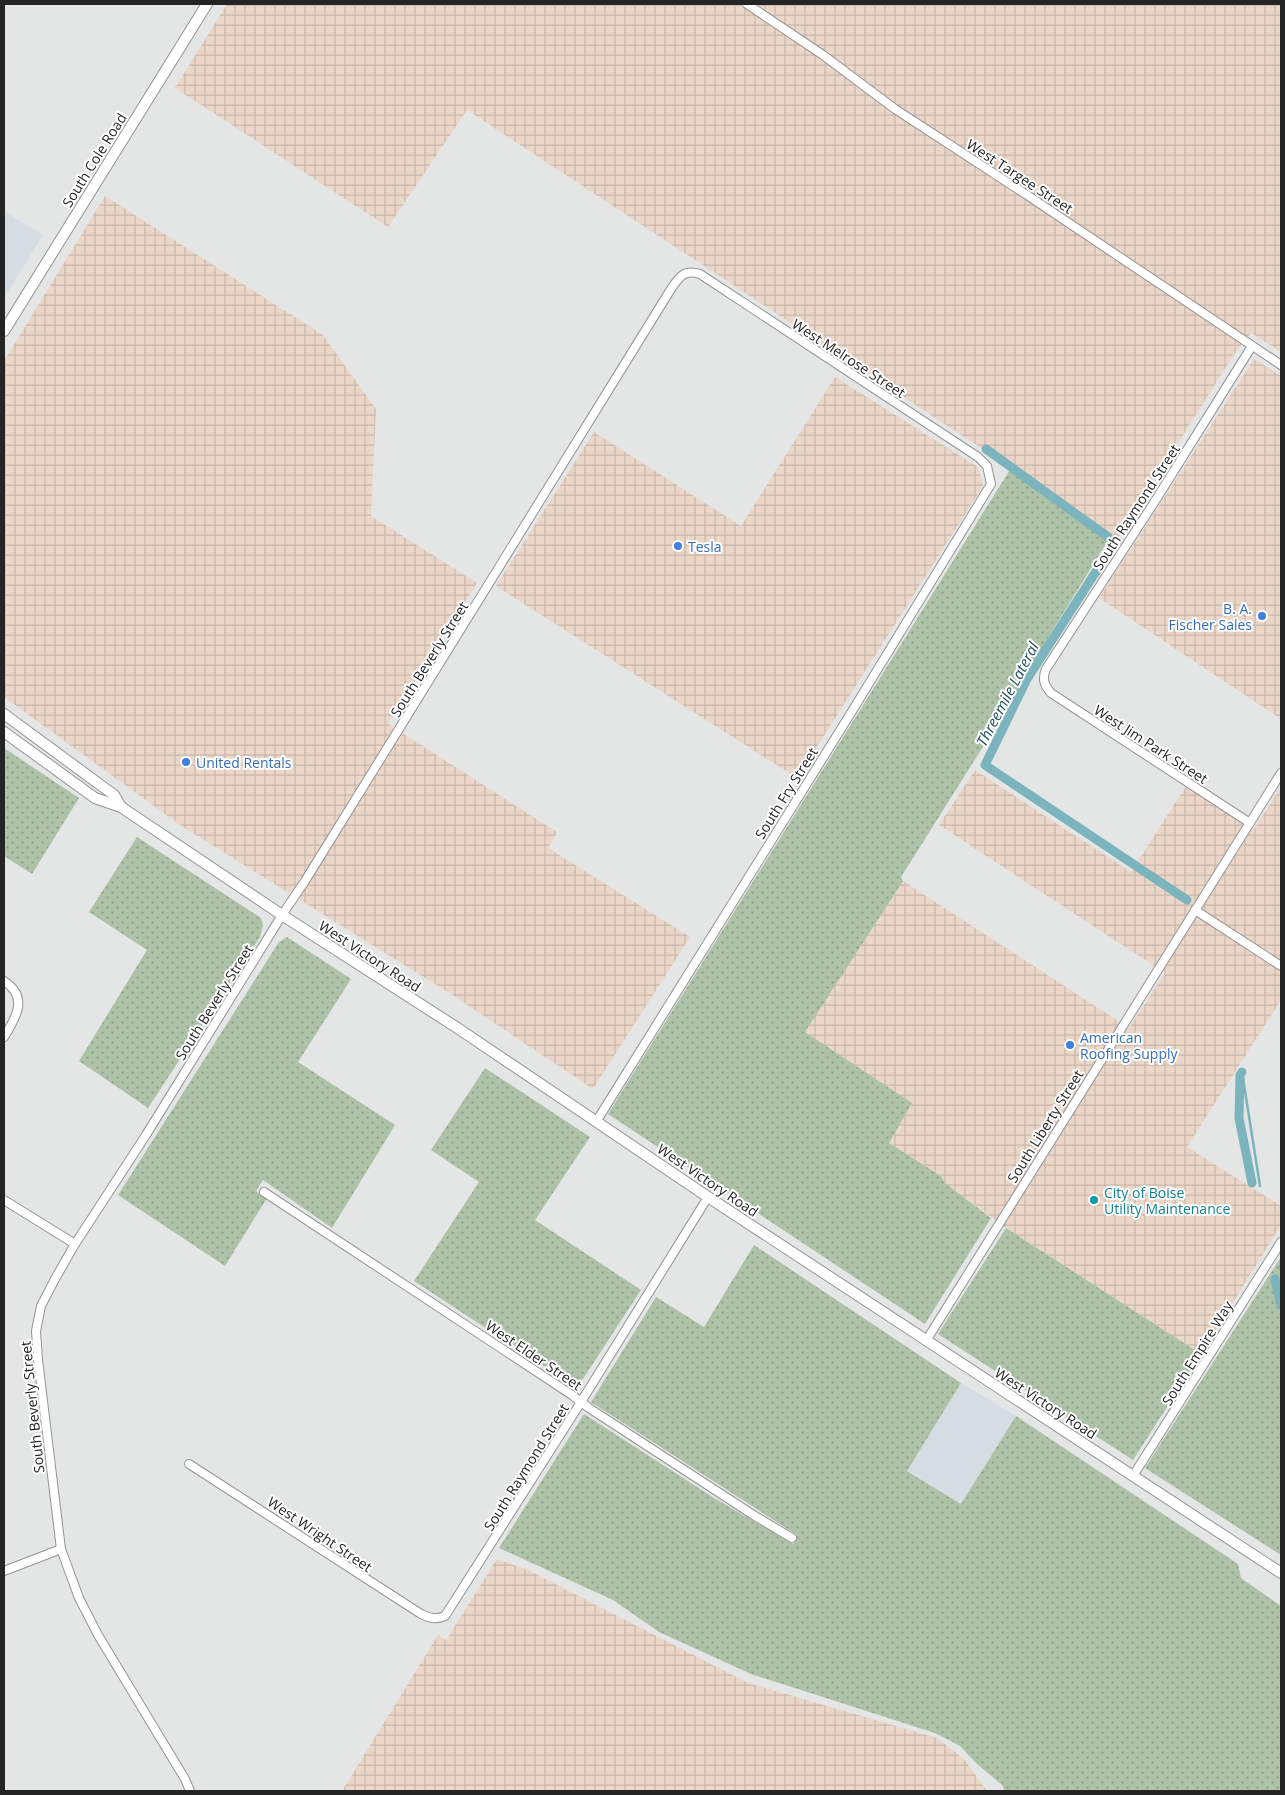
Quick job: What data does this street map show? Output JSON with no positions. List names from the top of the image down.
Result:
{
  "streets": {
    "main road": ["South Cole Road", "West Victory Road"],
    "street": [
      "West Targee Street",
      "West Melrose Street",
      "South Raymond Street",
      "South Beverly Street",
      "West Jim Park Street",
      "South Fry Street",
      "South Liberty Street",
      "South Empire Way",
      "West Elder Street",
      "West Wright Street"
    ]
  },
  "crossings": [
    ["West Targee Street", "South Raymond Street"],
    ["West Melrose Street", "South Beverly Street"],
    ["West Melrose Street", "South Fry Street"],
    ["South Raymond Street", "West Jim Park Street"],
    ["South Raymond Street", "West Victory Road"],
    ["South Raymond Street", "West Elder Street"],
    ["South Raymond Street", "West Wright Street"],
    ["South Beverly Street", "West Victory Road"],
    ["West Jim Park Street", "South Liberty Street"],
    ["South Fry Street", "West Victory Road"],
    ["West Victory Road", "South Liberty Street"],
    ["West Victory Road", "South Empire Way"]
  ],
  "water": ["Threemile Lateral"],
  "places": [
    "Tesla",
    "B. A. Fischer Sales",
    "United Rentals",
    "American Roofing Supply",
    "City of Boise Utility Maintenance"
  ]
}
